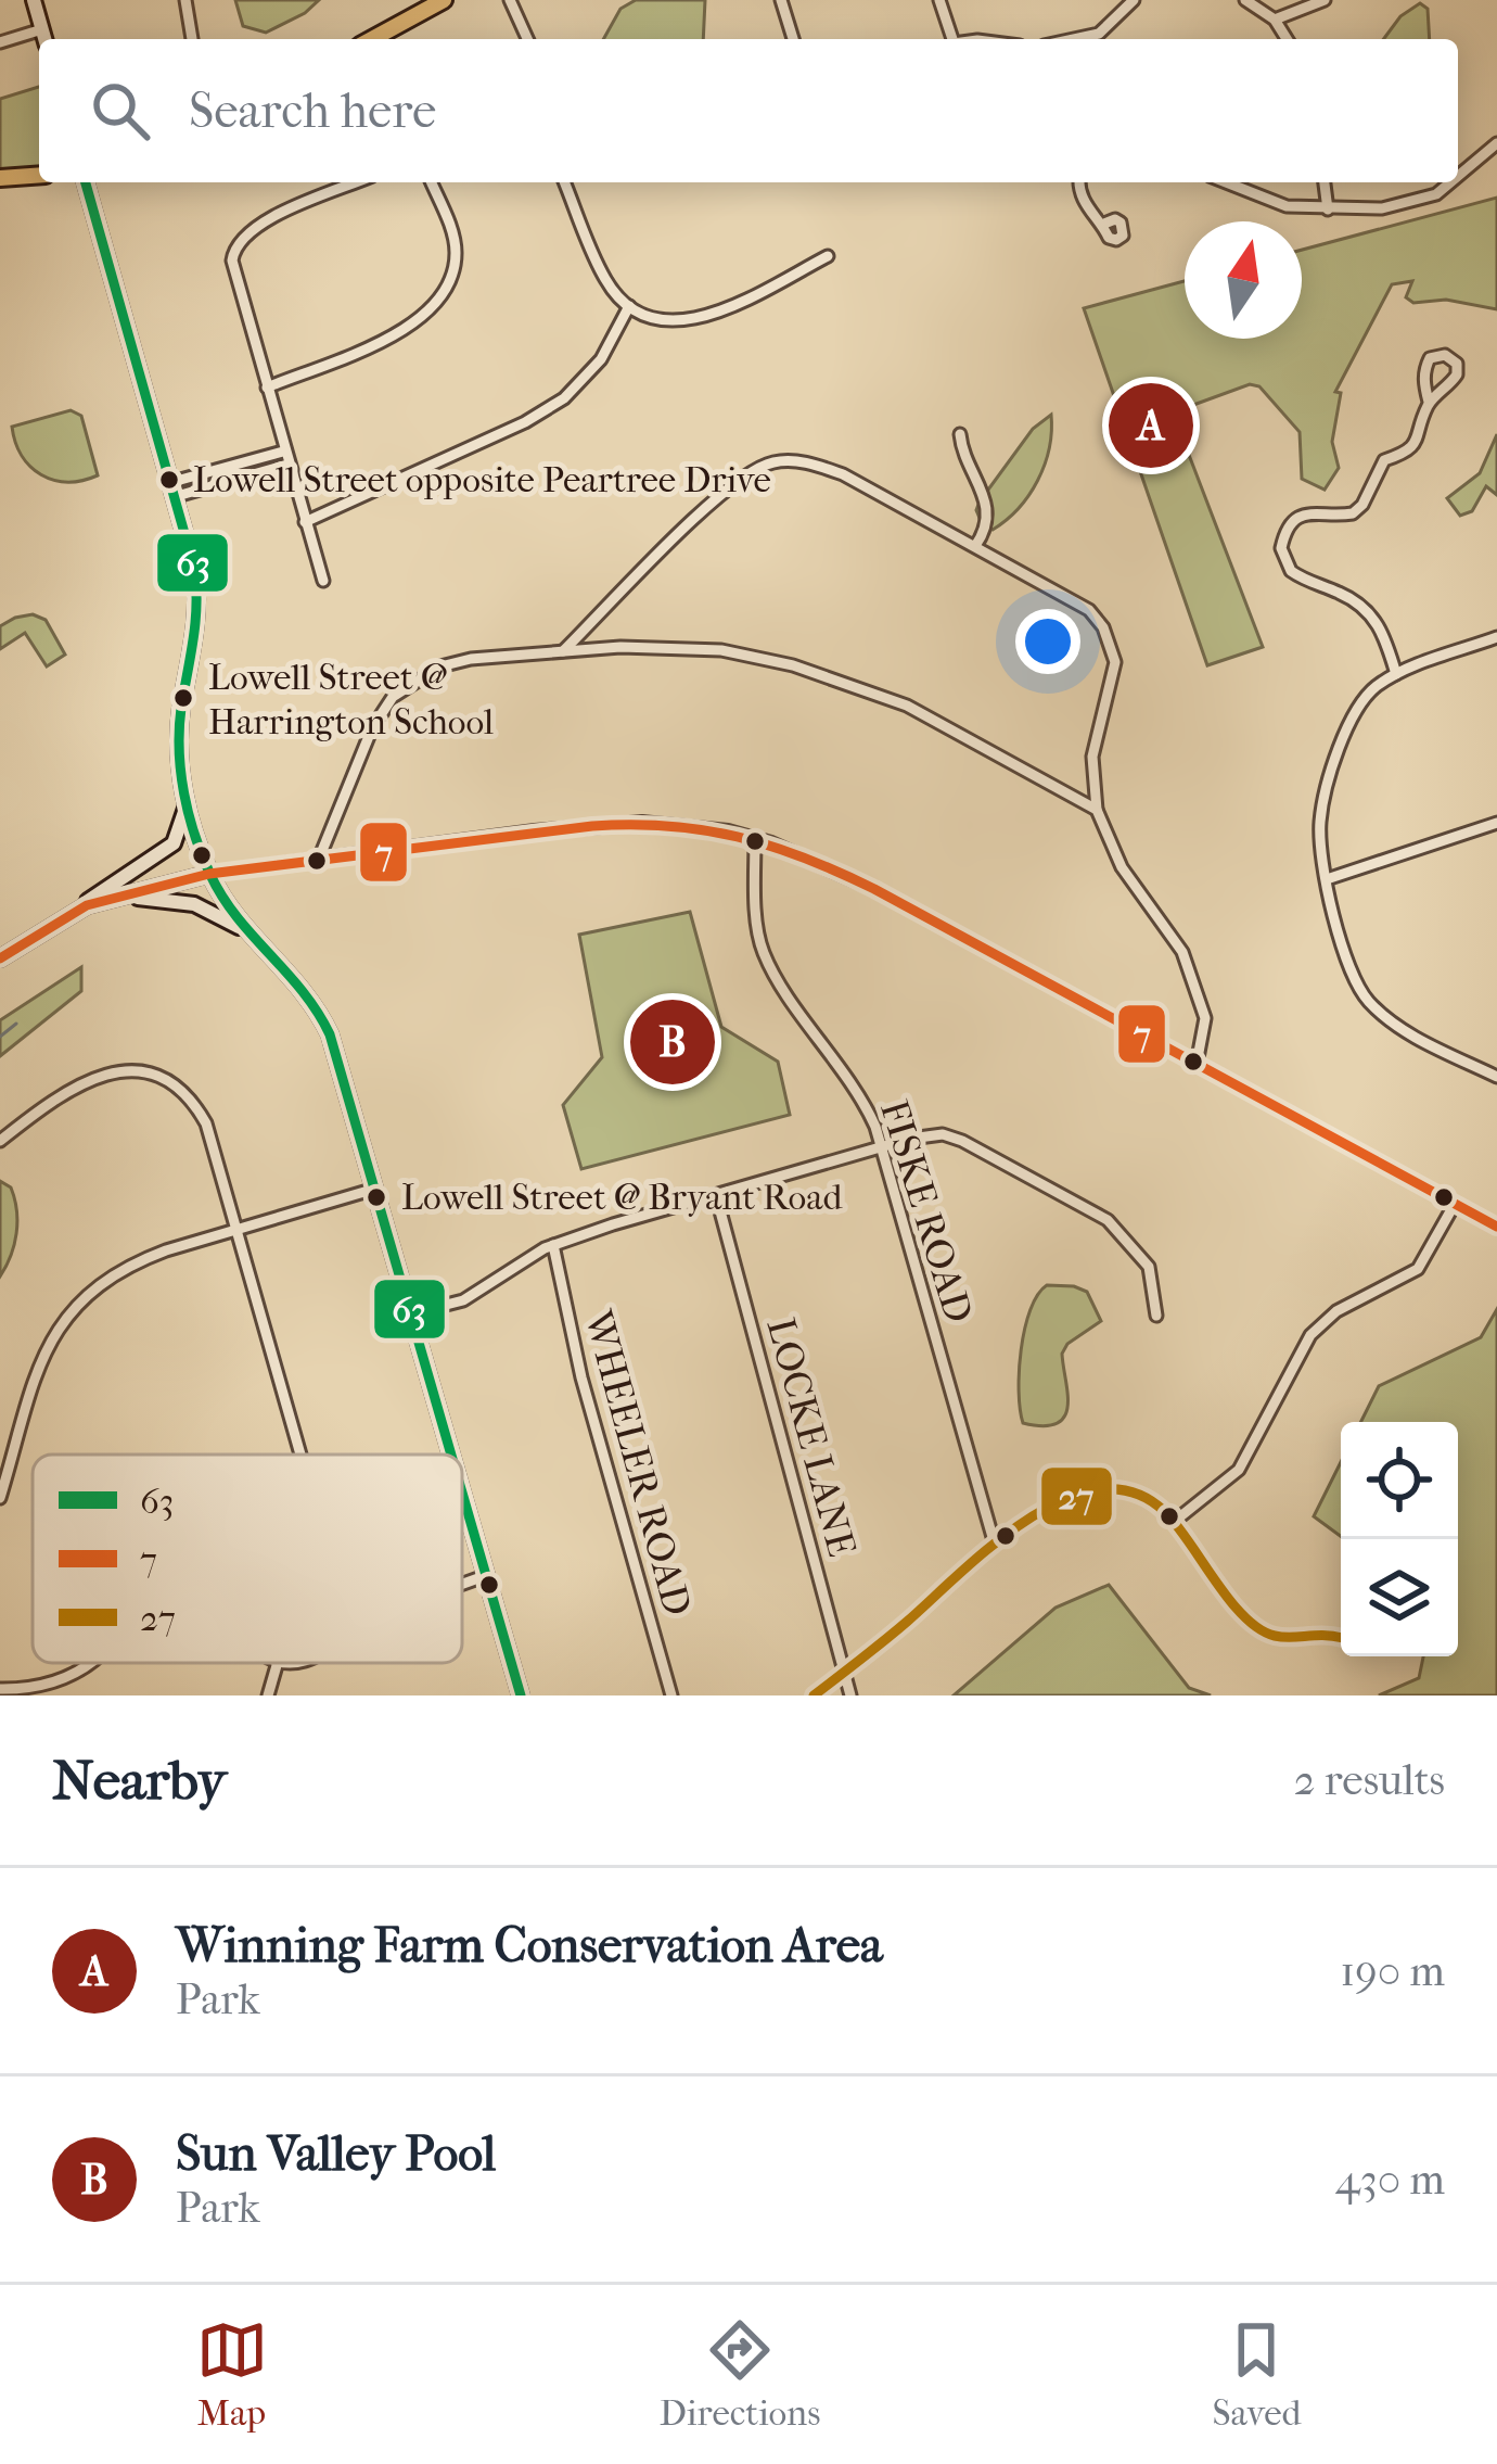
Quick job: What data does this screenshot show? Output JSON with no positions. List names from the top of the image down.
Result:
{
  "streets": {
    "street": ["FISKE ROAD", "LOCKE LANE", "WHEELER ROAD"]
  },
  "places": ["Lowell Street opposite Peartree Drive", "Lowell Street @ Harrington School", "Lowell Street @ Bryant Road"],
  "lines": ["transit line 63", "transit line 7", "transit line 27"],
  "legend": ["63", "7", "27"],
  "north": "top",
  "page": {
    "search": "Search here",
    "pins": ["A", "B"],
    "heading": ["Nearby", "2 results"],
    "list": [
      {
        "mark": "A",
        "name": "Winning Farm Conservation Area",
        "note": "Park",
        "value": "190 m"
      },
      {
        "mark": "B",
        "name": "Sun Valley Pool",
        "note": "Park",
        "value": "430 m"
      }
    ],
    "nav": ["Map", "Directions", "Saved"]
  }
}
